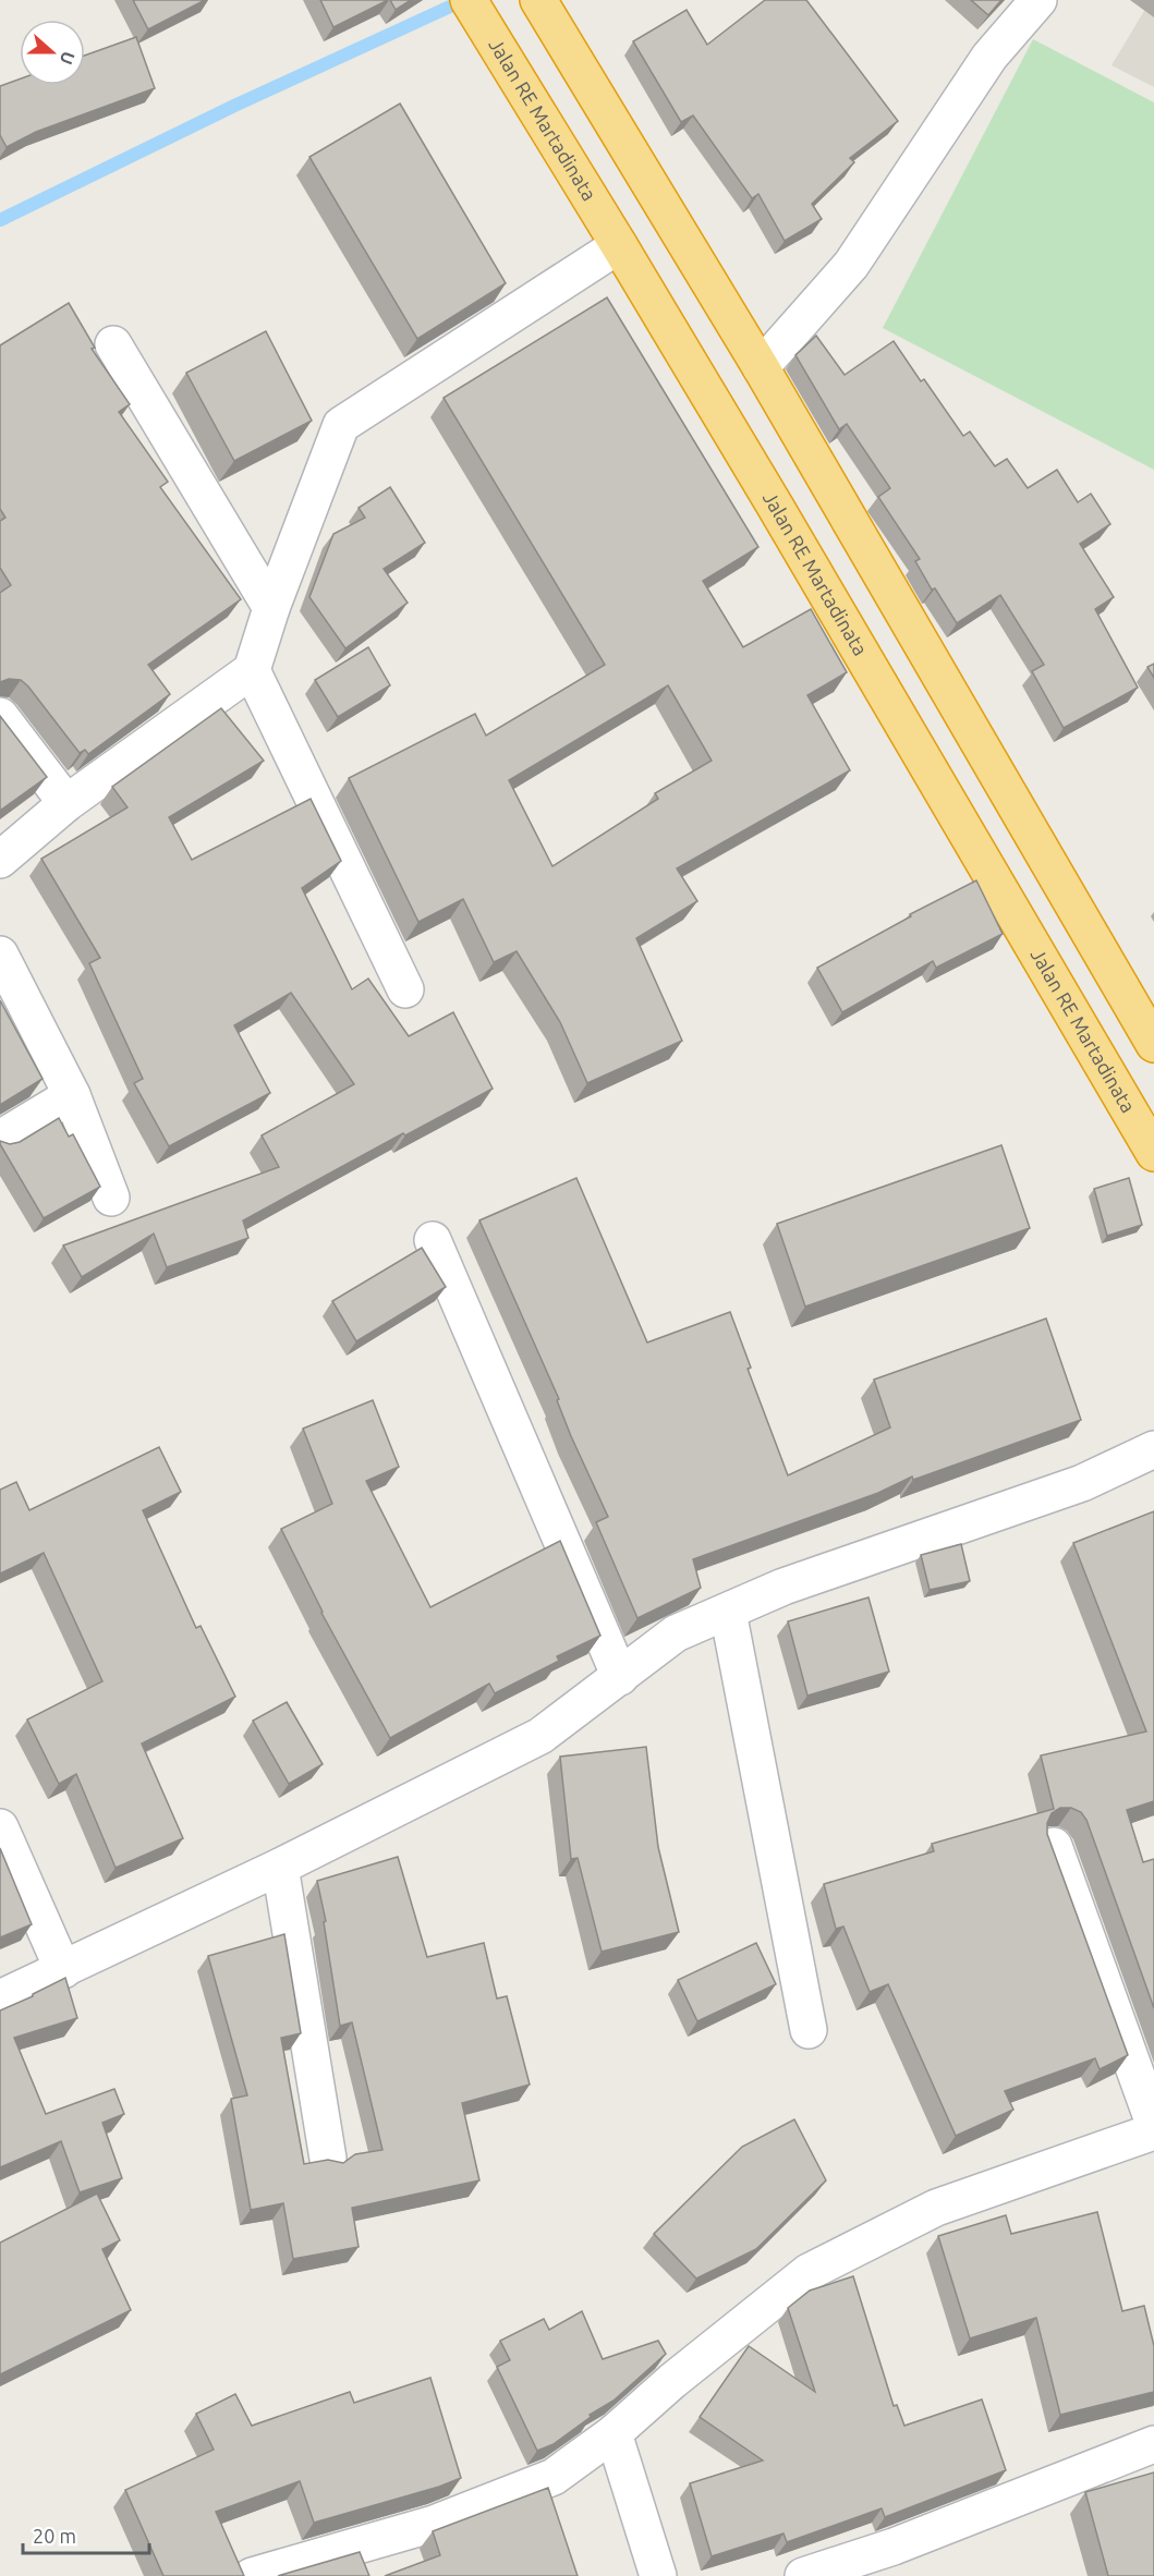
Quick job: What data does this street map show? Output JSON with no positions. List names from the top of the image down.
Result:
{
  "streets": {
    "highway": ["Jalan RE Martadinata"]
  },
  "scale_bar": "20 m",
  "north": "right"
}
